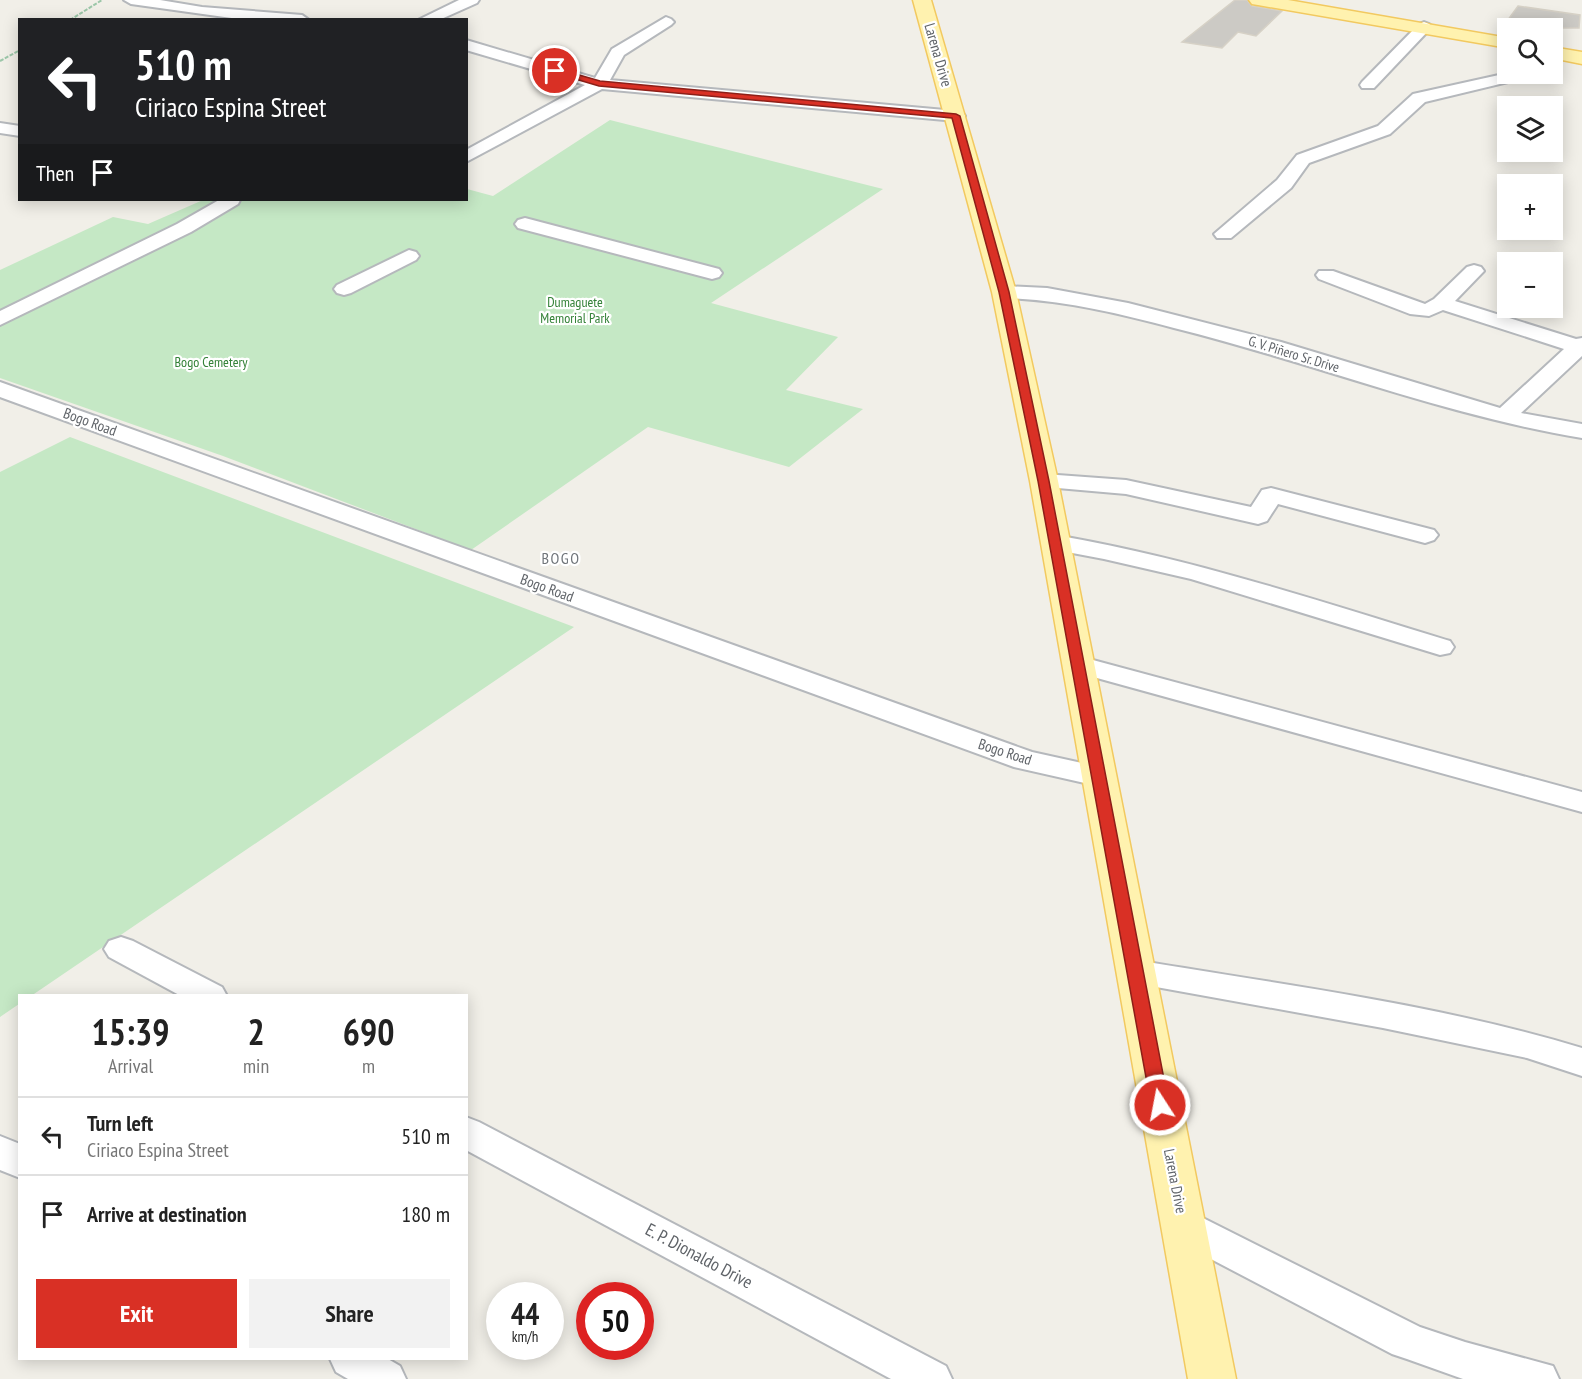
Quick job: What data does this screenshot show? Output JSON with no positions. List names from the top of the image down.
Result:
{
  "streets": {
    "main road": ["Larena Drive"],
    "street": ["G. V. Piñero Sr. Drive", "Bogo Road", "E. P. Dionaldo Drive"]
  },
  "crossings": [
    ["Larena Drive", "G. V. Piñero Sr. Drive"],
    ["Larena Drive", "Bogo Road"]
  ],
  "districts": ["BOGO"],
  "parks": ["Dumaguete Memorial Park", "Bogo Cemetery"],
  "page": {
    "map_buttons": ["+", "−"],
    "turn": ["510 m", "Ciriaco Espina Street"],
    "then": "Then",
    "eta": [
      "15:39",
      "Arrival",
      "2",
      "min",
      "690",
      "m"
    ],
    "list": [
      {
        "name": "Turn left",
        "note": "Ciriaco Espina Street",
        "value": "510 m"
      },
      {
        "name": "Arrive at destination",
        "value": "180 m"
      }
    ],
    "buttons": ["Exit", "Share"],
    "speed": "44 km/h",
    "limit": "50"
  }
}
